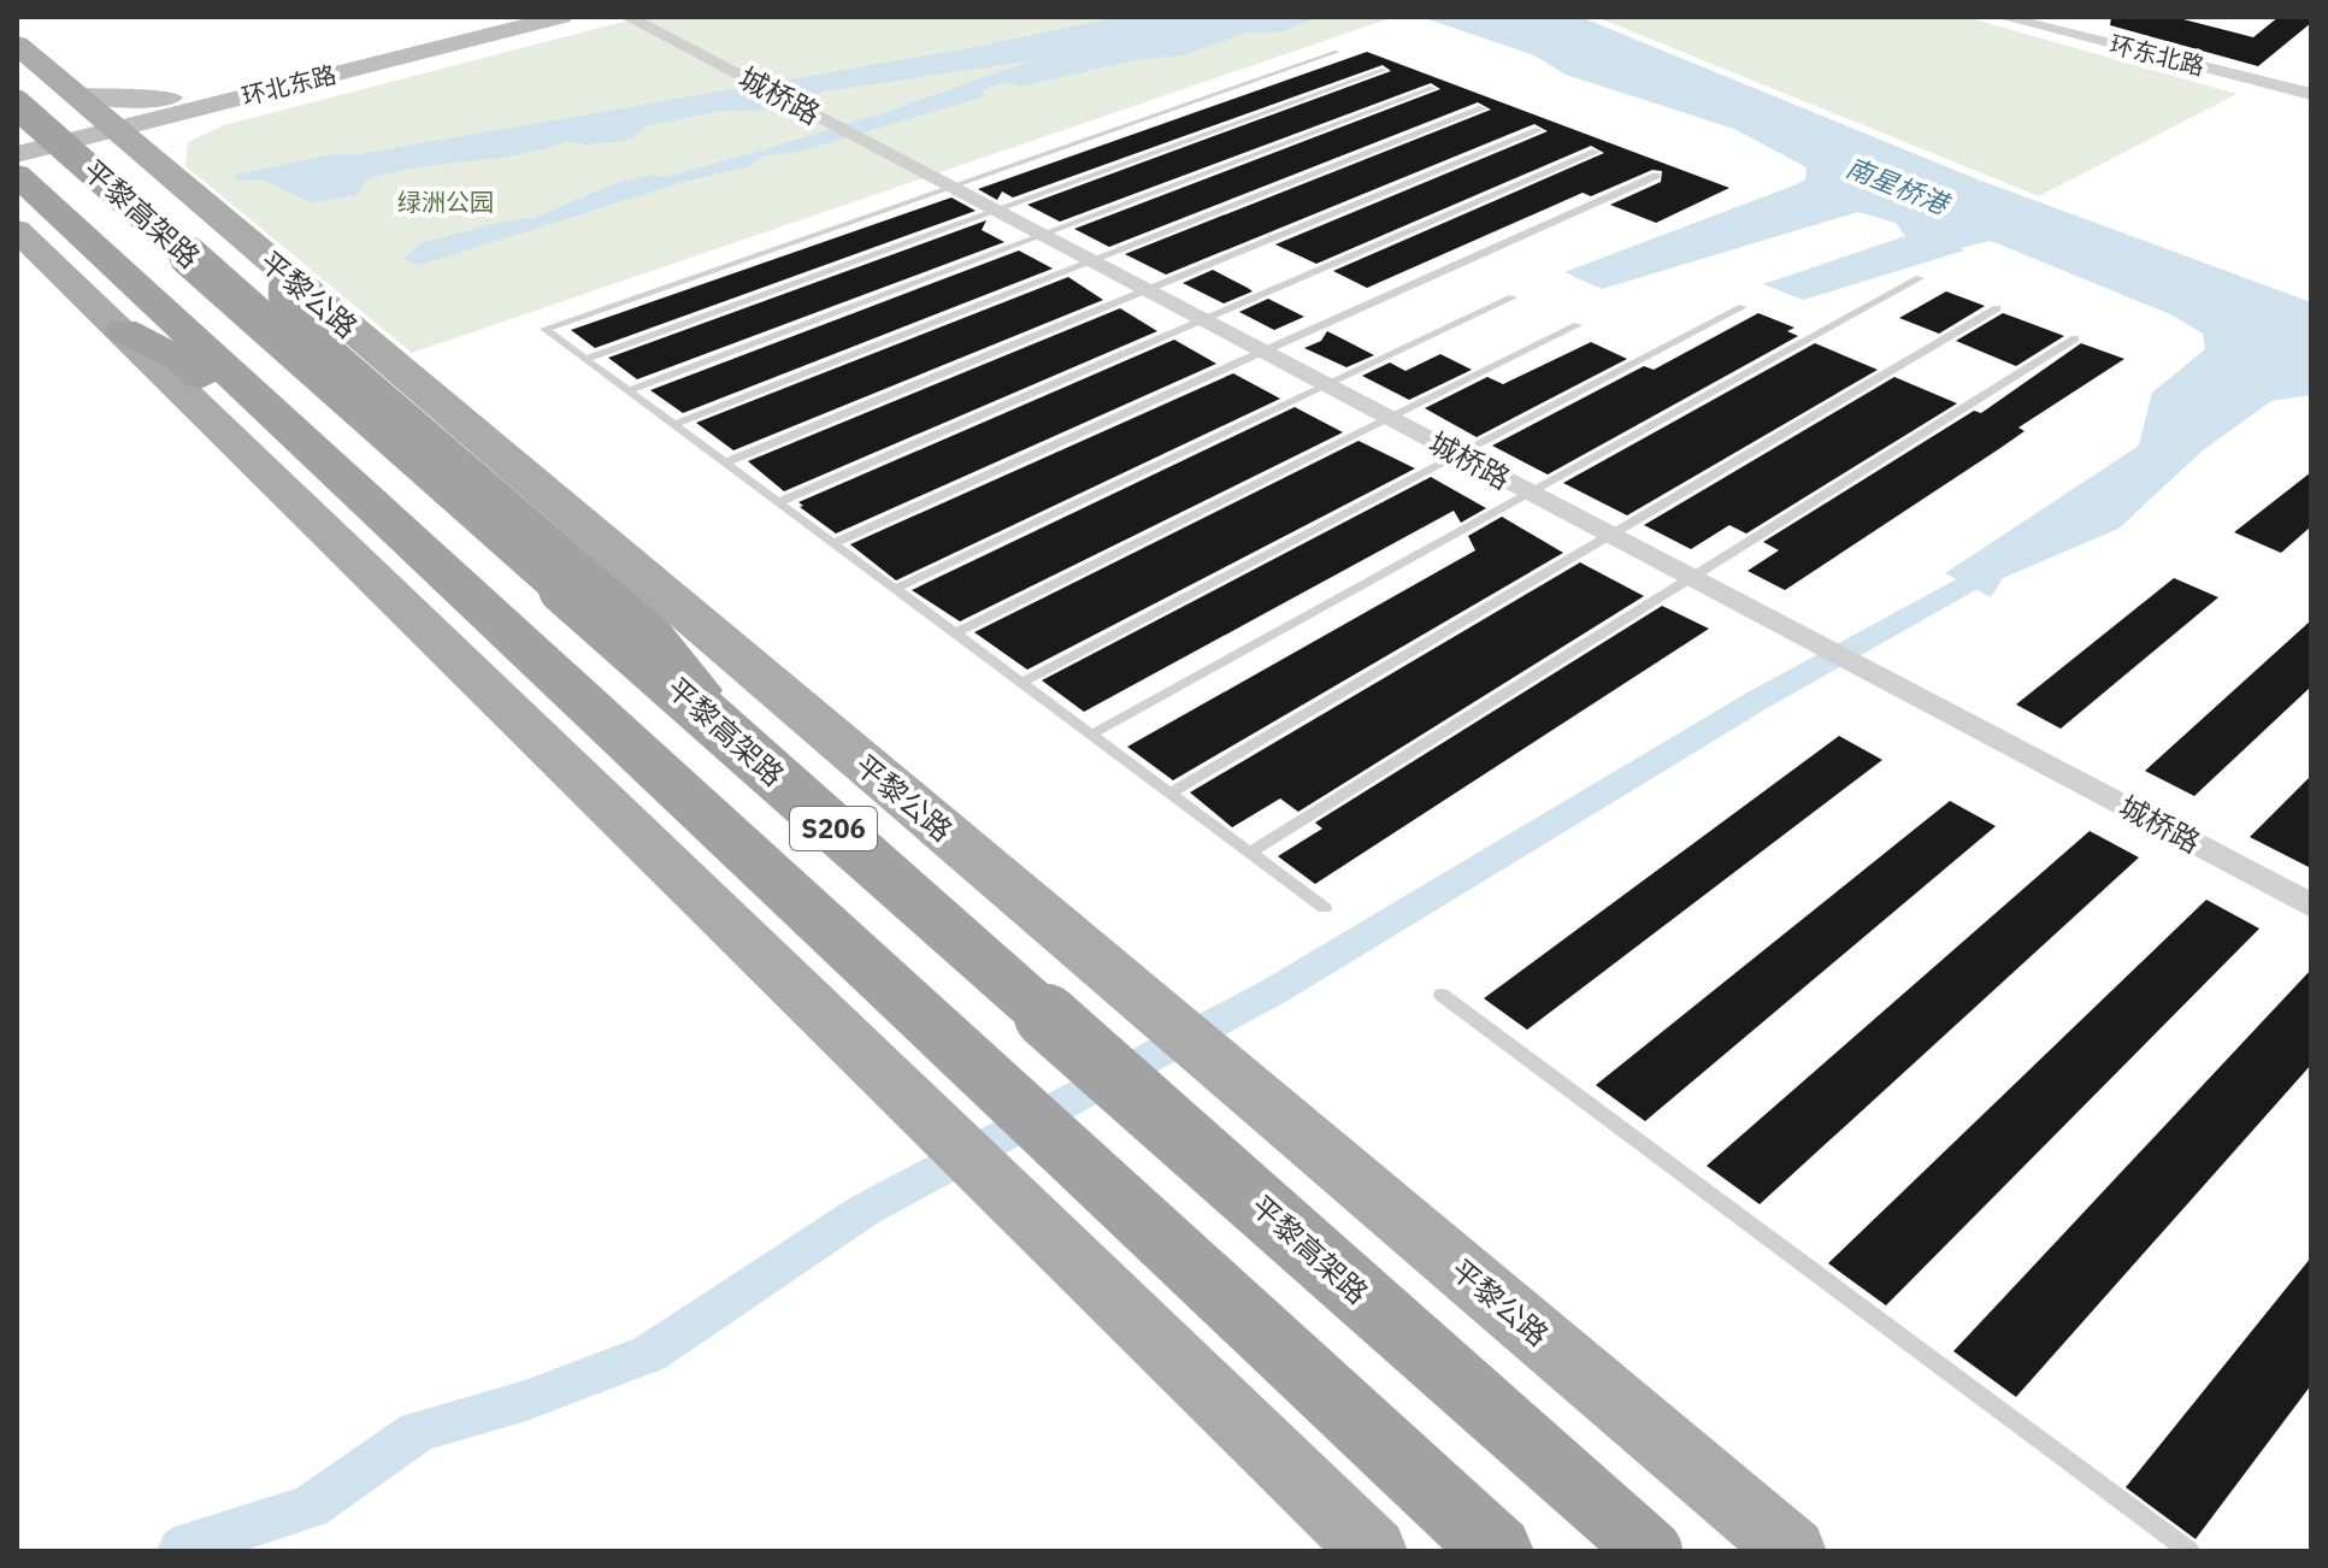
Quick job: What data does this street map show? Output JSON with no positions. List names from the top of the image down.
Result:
{
  "streets": {
    "highway": ["平黎高架路", "S206"],
    "main road": ["环北东路", "平黎公路"],
    "street": ["环东北路", "城桥路"]
  },
  "crossings": [
    ["环北东路", "平黎公路"]
  ],
  "water": ["南星桥港"],
  "parks": ["绿洲公园"]
}
